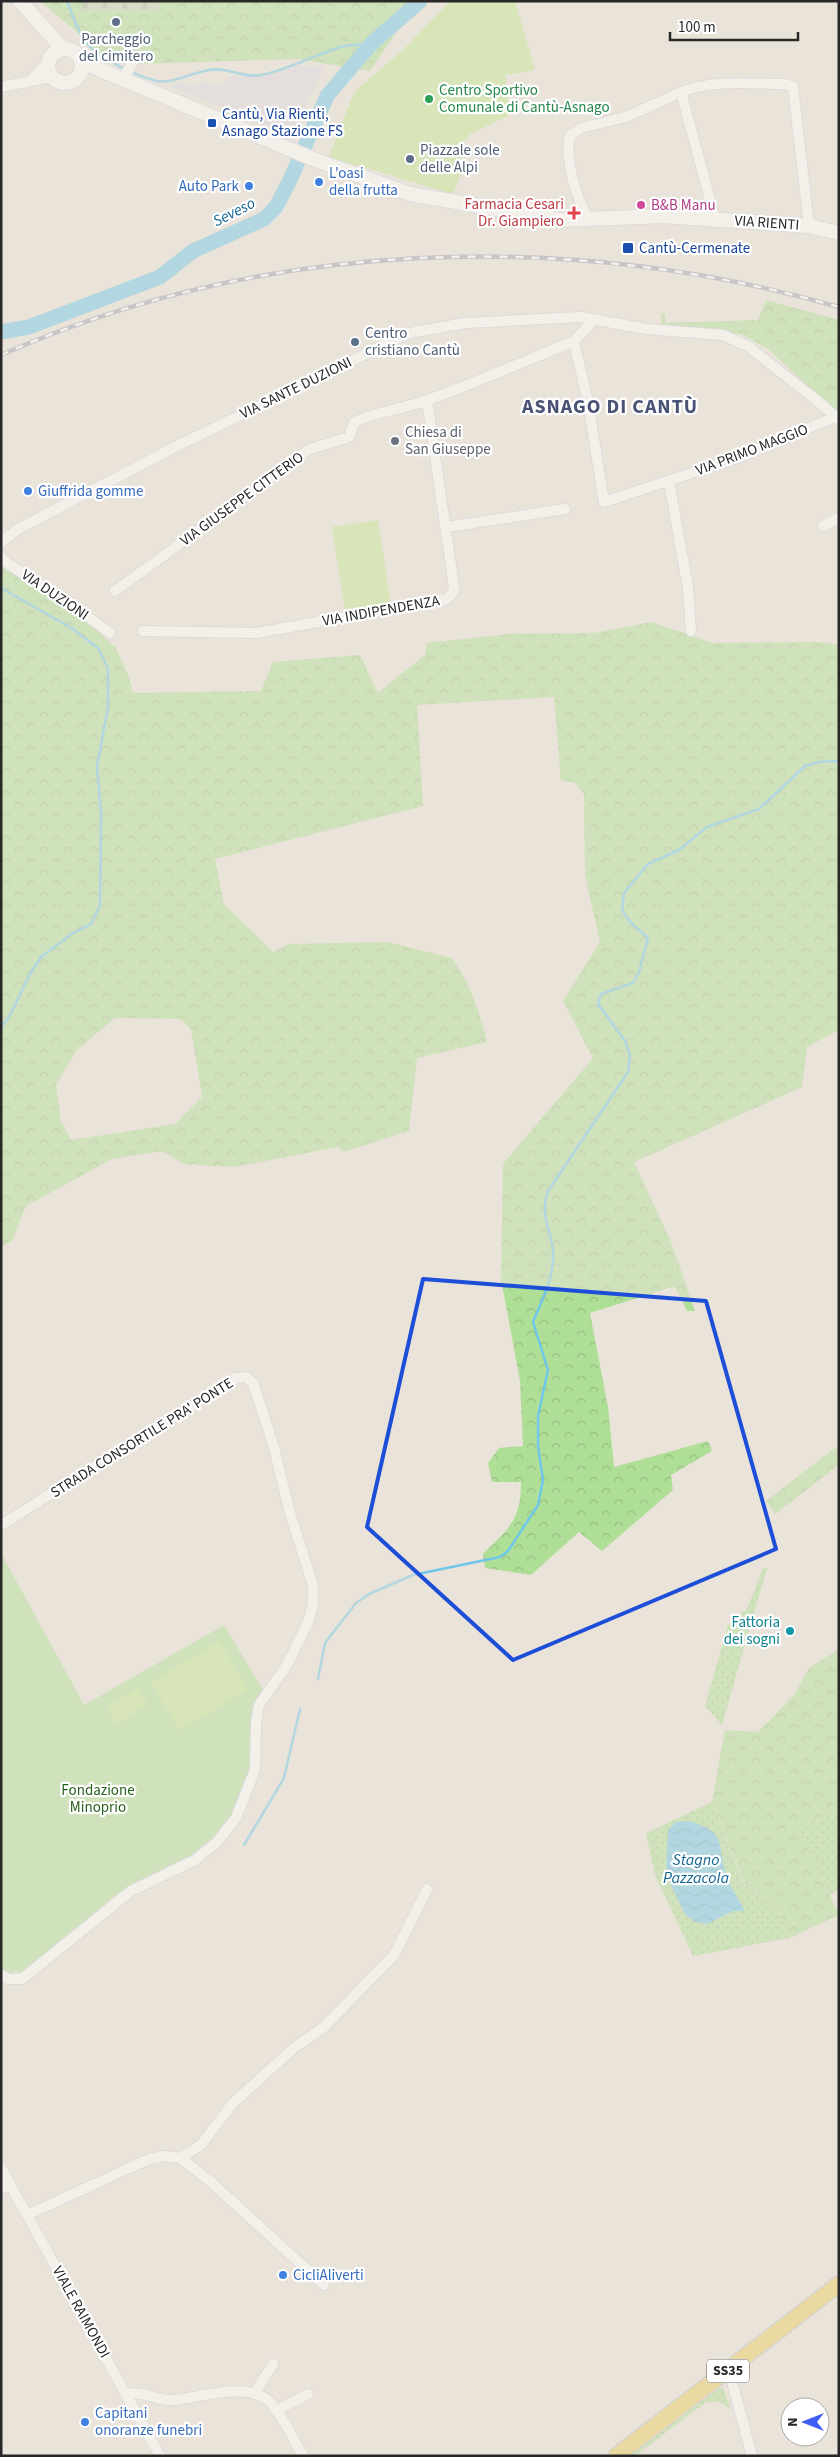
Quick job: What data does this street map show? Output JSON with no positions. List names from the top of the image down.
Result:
{
  "streets": {
    "main road": ["VIA RIENTI", "SS35"],
    "street": [
      "VIA SANTE DUZIONI",
      "VIA PRIMO MAGGIO",
      "VIA GIUSEPPE CITTERIO",
      "VIA DUZIONI",
      "VIA INDIPENDENZA",
      "STRADA CONSORTILE PRA' PONTE",
      "VIALE RAIMONDI"
    ]
  },
  "crossings": [
    ["VIA SANTE DUZIONI", "VIA PRIMO MAGGIO"],
    ["VIA GIUSEPPE CITTERIO", "VIA INDIPENDENZA"]
  ],
  "districts": ["ASNAGO DI CANTÙ"],
  "water": ["Seveso", "Stagno Pazzacola"],
  "parks": ["Fondazione Minoprio"],
  "places": {
    "other": [
      "Parcheggio del cimitero",
      "Centro Sportivo Comunale di Cantù-Asnago",
      "Piazzale sole delle Alpi",
      "L'oasi della frutta",
      "Auto Park",
      "B&B Manu",
      "Centro cristiano Cantù",
      "Chiesa di San Giuseppe",
      "Giuffrida gomme",
      "Fattoria dei sogni",
      "CicliAliverti",
      "Capitani onoranze funebri"
    ],
    "transit": ["Cantù, Via Rienti, Asnago Stazione FS", "Cantù-Cermenate"],
    "health": ["Farmacia Cesari Dr. Giampiero"]
  },
  "scale_bar": "100 m",
  "north": "left"
}
